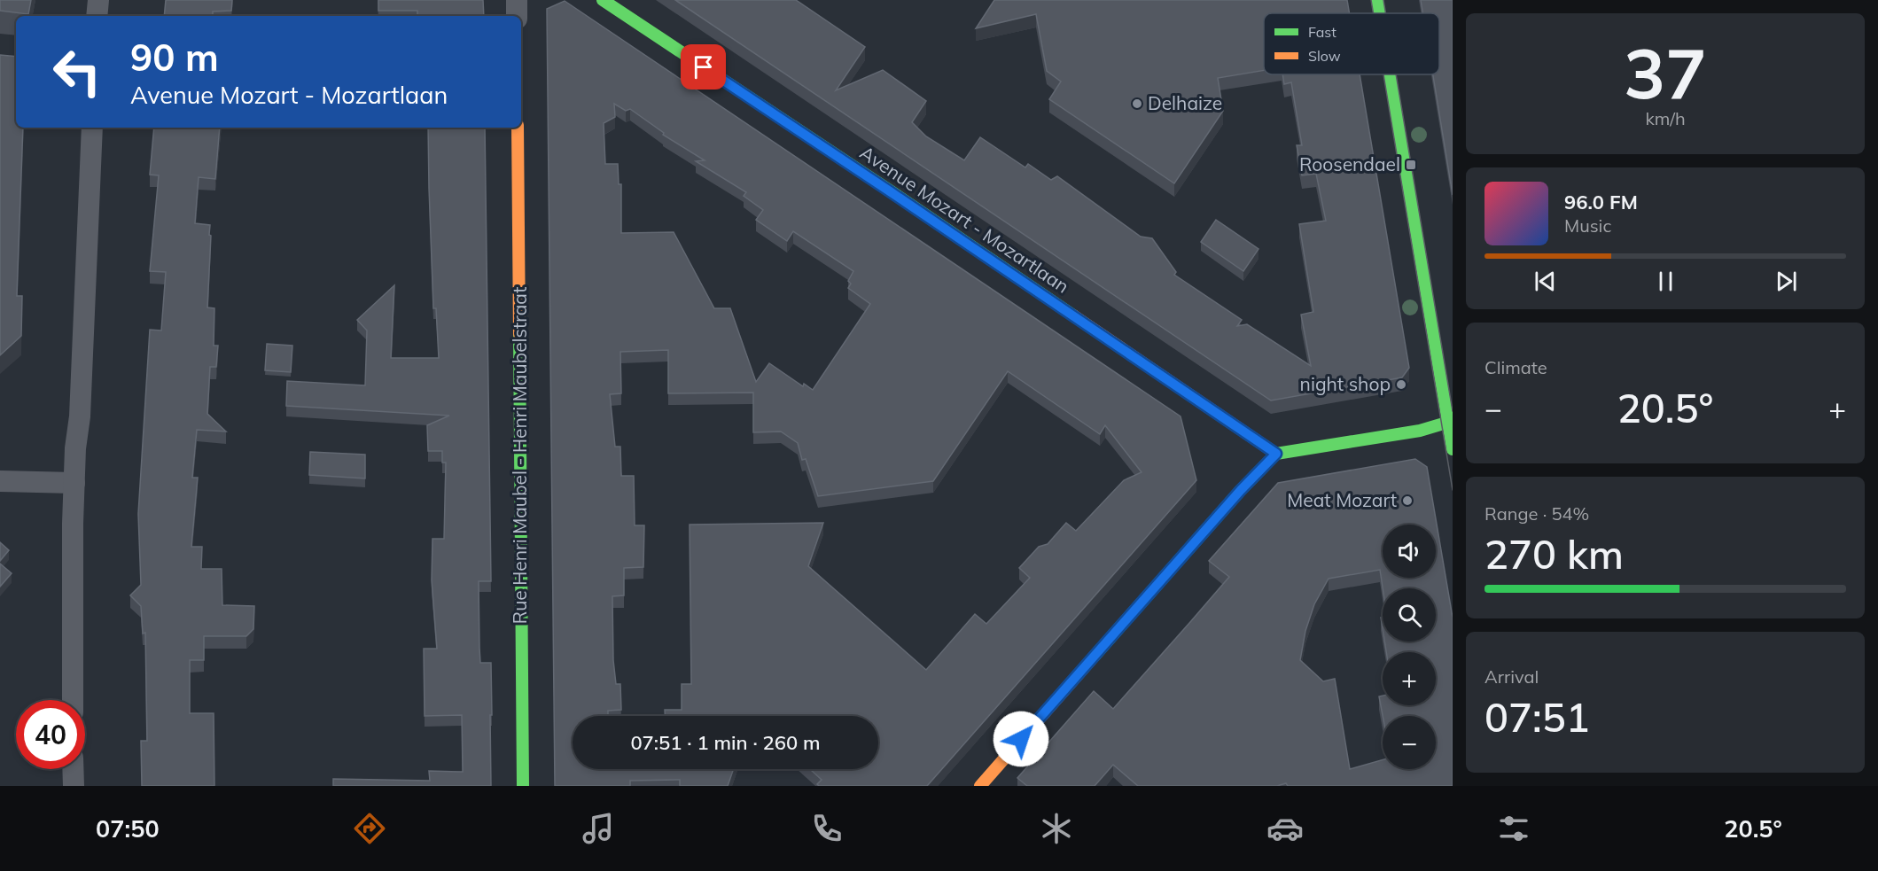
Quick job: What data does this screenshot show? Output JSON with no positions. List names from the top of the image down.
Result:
{
  "streets": {
    "street": ["Avenue Mozart - Mozartlaan", "Rue Henri Maubel - Henri Maubelstraat"]
  },
  "places": {
    "other": ["Delhaize", "night shop", "Meat Mozart"],
    "transit": ["Roosendael"]
  },
  "legend": ["Fast", "Slow"],
  "page": {
    "tile": [
      ["37", "km/h"],
      "Climate",
      ["Range · 54%", "270 km"],
      ["Arrival", "07:51"]
    ],
    "turn": ["90 m", "Avenue Mozart - Mozartlaan"],
    "song": ["96.0 FM", "Music"],
    "heat": ["−", "20.5°", "+"],
    "map_buttons": ["+", "−"],
    "limit": "40",
    "trip": "07:51 · 1 min · 260 m",
    "tabs": ["07:50", "20.5°"]
  }
}
